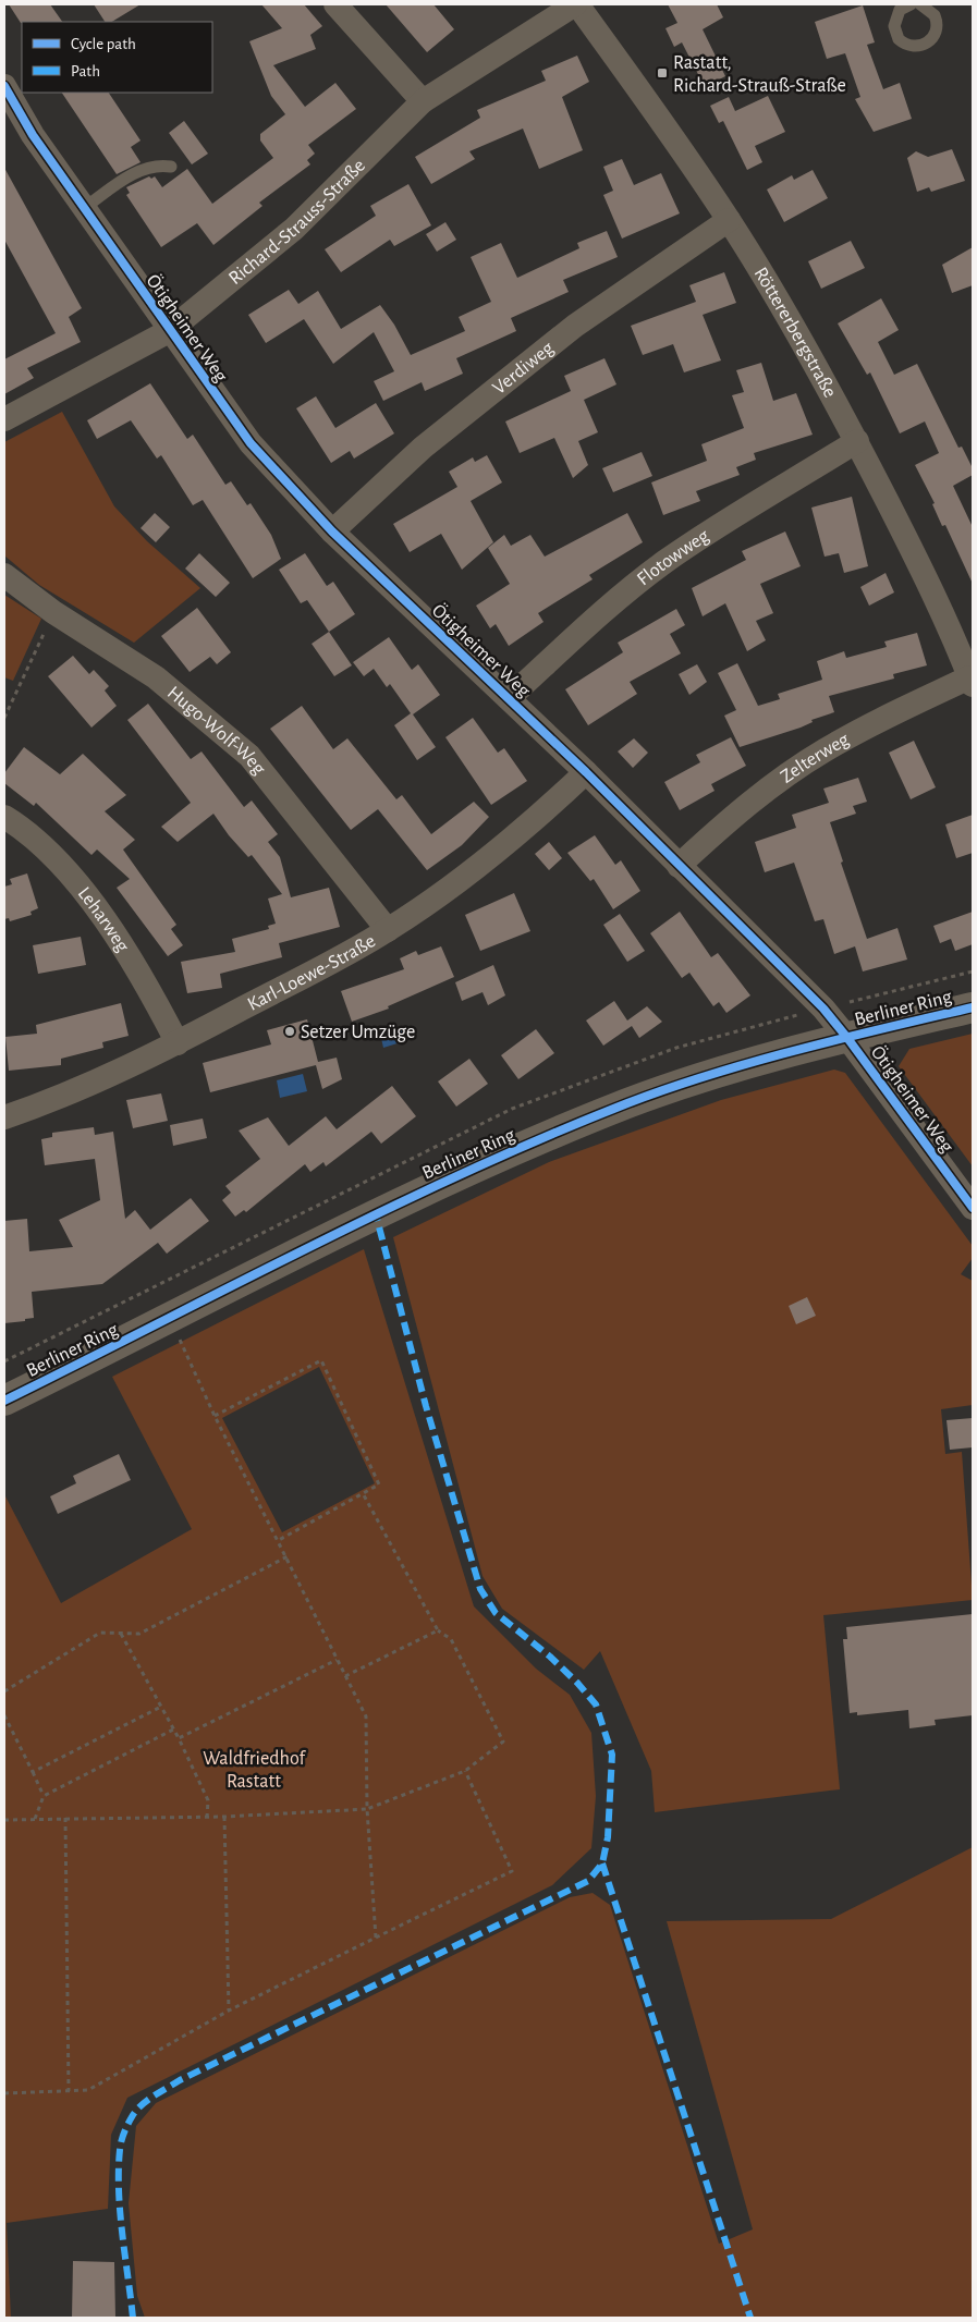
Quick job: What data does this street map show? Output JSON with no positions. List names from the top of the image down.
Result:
{
  "streets": {
    "street": [
      "Richard-Strauss-Straße",
      "Ötigheimer Weg",
      "Röttererbergstraße",
      "Verdiweg",
      "Flotowweg",
      "Hugo-Wolf-Weg",
      "Zelterweg",
      "Leharweg",
      "Karl-Loewe-Straße",
      "Berliner Ring"
    ]
  },
  "crossings": [
    ["Richard-Strauss-Straße", "Ötigheimer Weg"],
    ["Richard-Strauss-Straße", "Röttererbergstraße"],
    ["Ötigheimer Weg", "Verdiweg"],
    ["Ötigheimer Weg", "Flotowweg"],
    ["Ötigheimer Weg", "Zelterweg"],
    ["Ötigheimer Weg", "Karl-Loewe-Straße"],
    ["Ötigheimer Weg", "Berliner Ring"],
    ["Röttererbergstraße", "Verdiweg"],
    ["Röttererbergstraße", "Flotowweg"],
    ["Röttererbergstraße", "Zelterweg"],
    ["Hugo-Wolf-Weg", "Karl-Loewe-Straße"],
    ["Leharweg", "Karl-Loewe-Straße"]
  ],
  "parks": ["Waldfriedhof Rastatt"],
  "places": {
    "transit": ["Rastatt, Richard-Strauß-Straße"],
    "other": ["Setzer Umzüge"]
  },
  "legend": ["Cycle path", "Path"]
}
